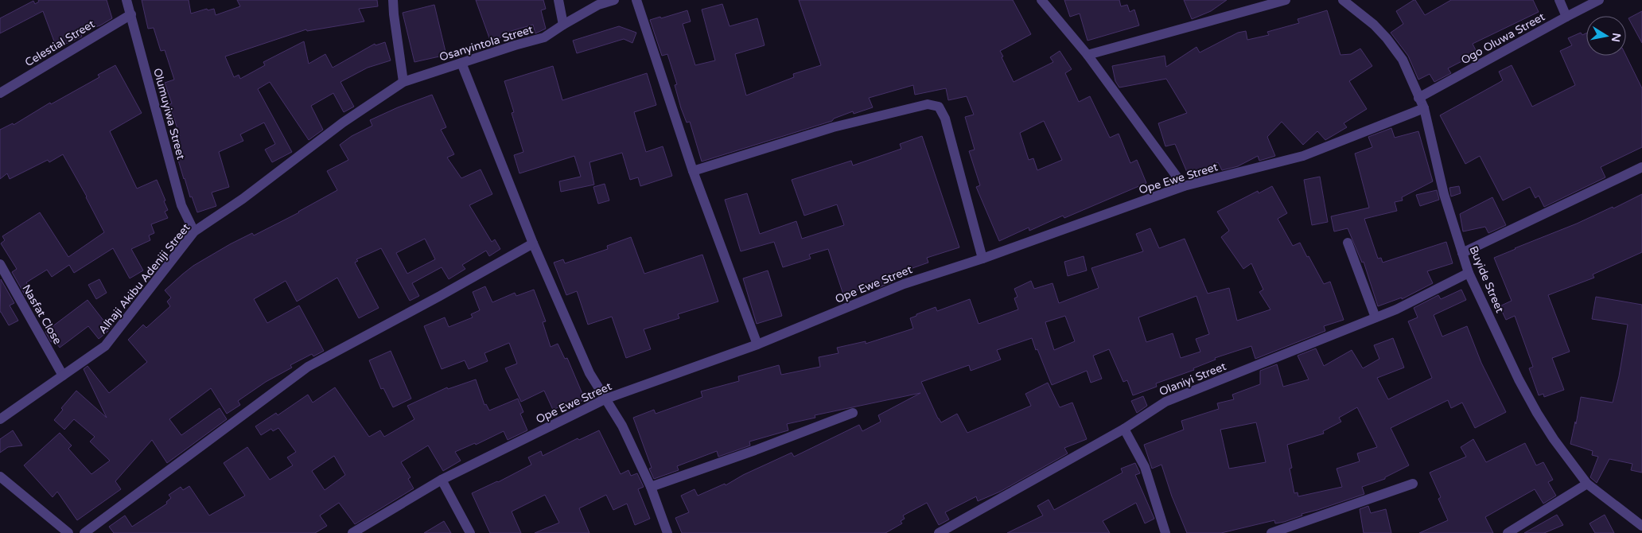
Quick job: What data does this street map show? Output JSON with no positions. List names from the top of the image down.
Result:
{
  "streets": {
    "street": [
      "Ogo Oluwa Street",
      "Celestial Street",
      "Osanyintola Street",
      "Olumuyiwa Street",
      "Ope Ewe Street",
      "Alhaji Akibu Adeniji Street",
      "Buyide Street",
      "Nasfat Close",
      "Olaniyi Street"
    ]
  },
  "crossings": [
    ["Ogo Oluwa Street", "Buyide Street"],
    ["Celestial Street", "Olumuyiwa Street"],
    ["Osanyintola Street", "Alhaji Akibu Adeniji Street"],
    ["Olumuyiwa Street", "Alhaji Akibu Adeniji Street"],
    ["Ope Ewe Street", "Buyide Street"],
    ["Alhaji Akibu Adeniji Street", "Nasfat Close"],
    ["Buyide Street", "Olaniyi Street"]
  ],
  "north": "right"
}
